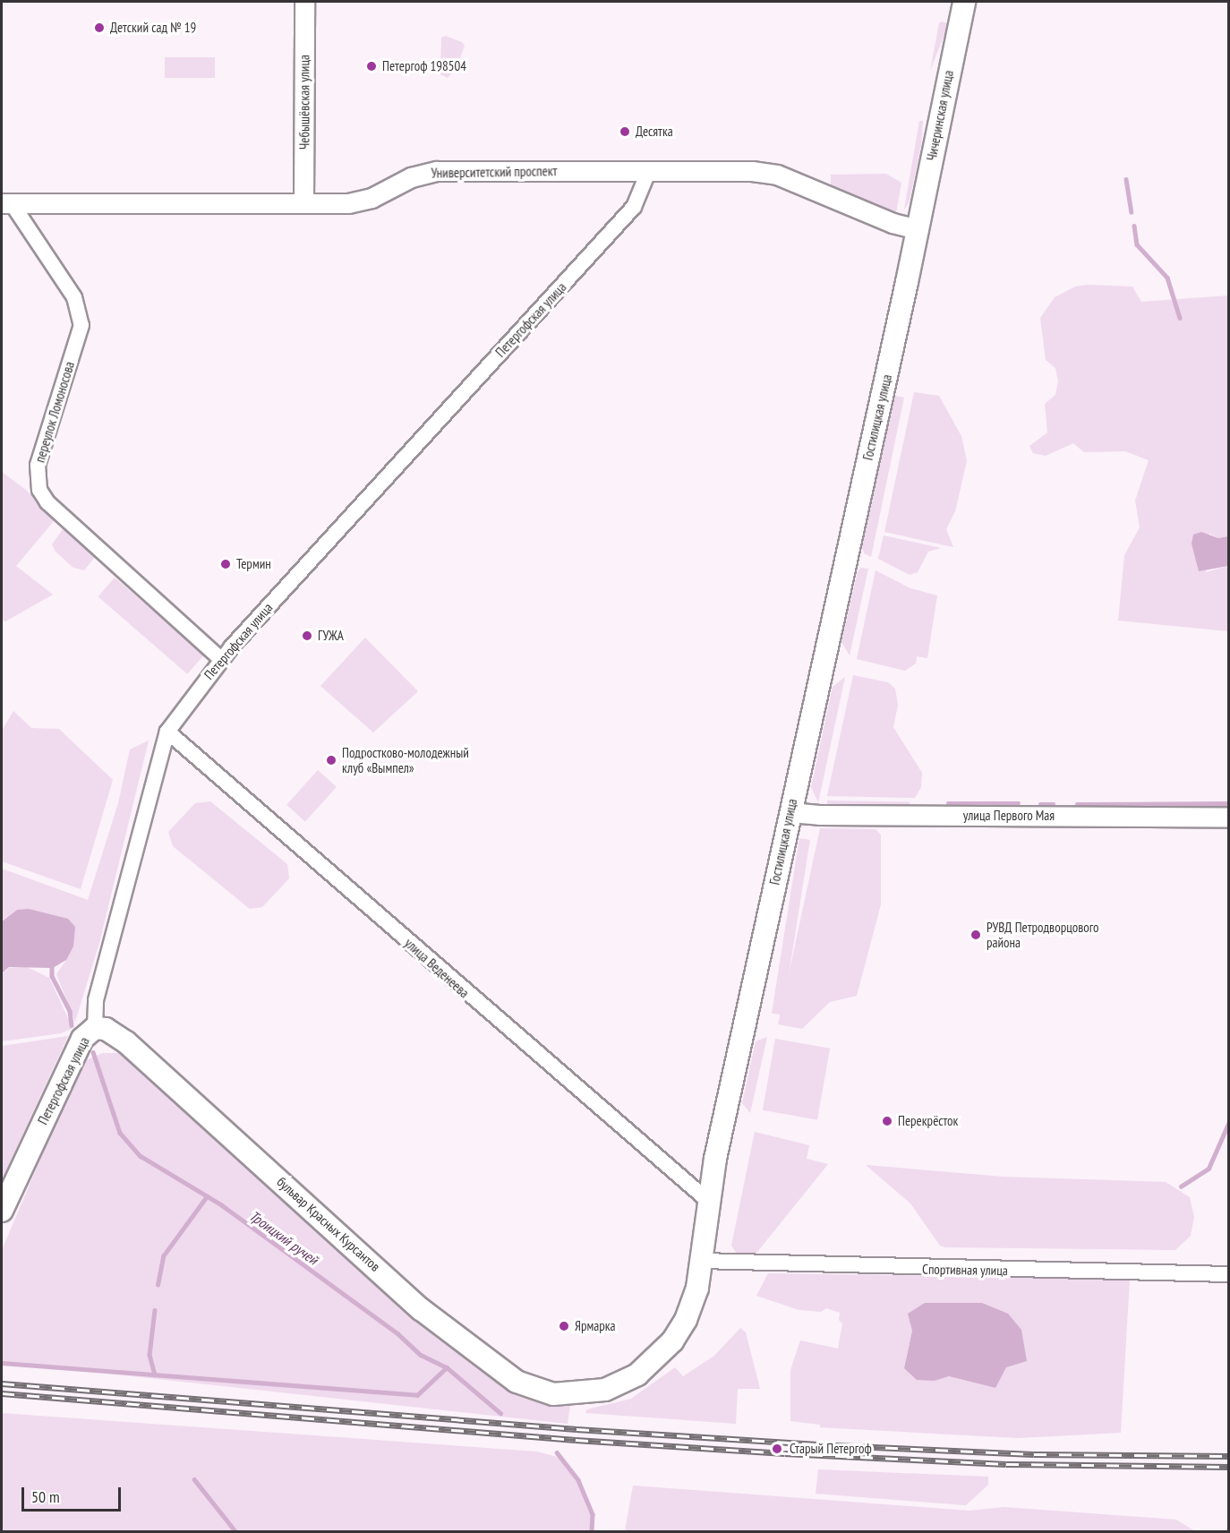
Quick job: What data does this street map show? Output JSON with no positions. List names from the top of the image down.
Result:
{
  "streets": {
    "main road": [
      "Чичеринская улица",
      "Петергофская улица",
      "Гостилицкая улица",
      "бульвар Красных Курсантов"
    ],
    "street": [
      "Чебышёвская улица",
      "Университетский проспект",
      "переулок Ломоносова",
      "улица Первого Мая",
      "улица Веденеева",
      "Спортивная улица"
    ]
  },
  "crossings": [
    ["Чебышёвская улица", "Университетский проспект"],
    ["Чичеринская улица", "Университетский проспект"],
    ["Чичеринская улица", "Гостилицкая улица"],
    ["Университетский проспект", "Петергофская улица"],
    ["Университетский проспект", "переулок Ломоносова"],
    ["Университетский проспект", "Гостилицкая улица"],
    ["Петергофская улица", "переулок Ломоносова"],
    ["Петергофская улица", "улица Веденеева"],
    ["Петергофская улица", "бульвар Красных Курсантов"],
    ["Гостилицкая улица", "улица Первого Мая"],
    ["Гостилицкая улица", "улица Веденеева"],
    ["Гостилицкая улица", "бульвар Красных Курсантов"],
    ["Гостилицкая улица", "Спортивная улица"]
  ],
  "water": ["Троицкий ручей"],
  "places": [
    "Детский сад № 19",
    "Петергоф 198504",
    "Десятка",
    "Термин",
    "ГУЖА",
    "Подростково-молодежный клуб «Вымпел»",
    "РУВД Петродворцового района",
    "Перекрёсток",
    "Ярмарка",
    "Старый Петергоф"
  ],
  "scale_bar": "50 m"
}
